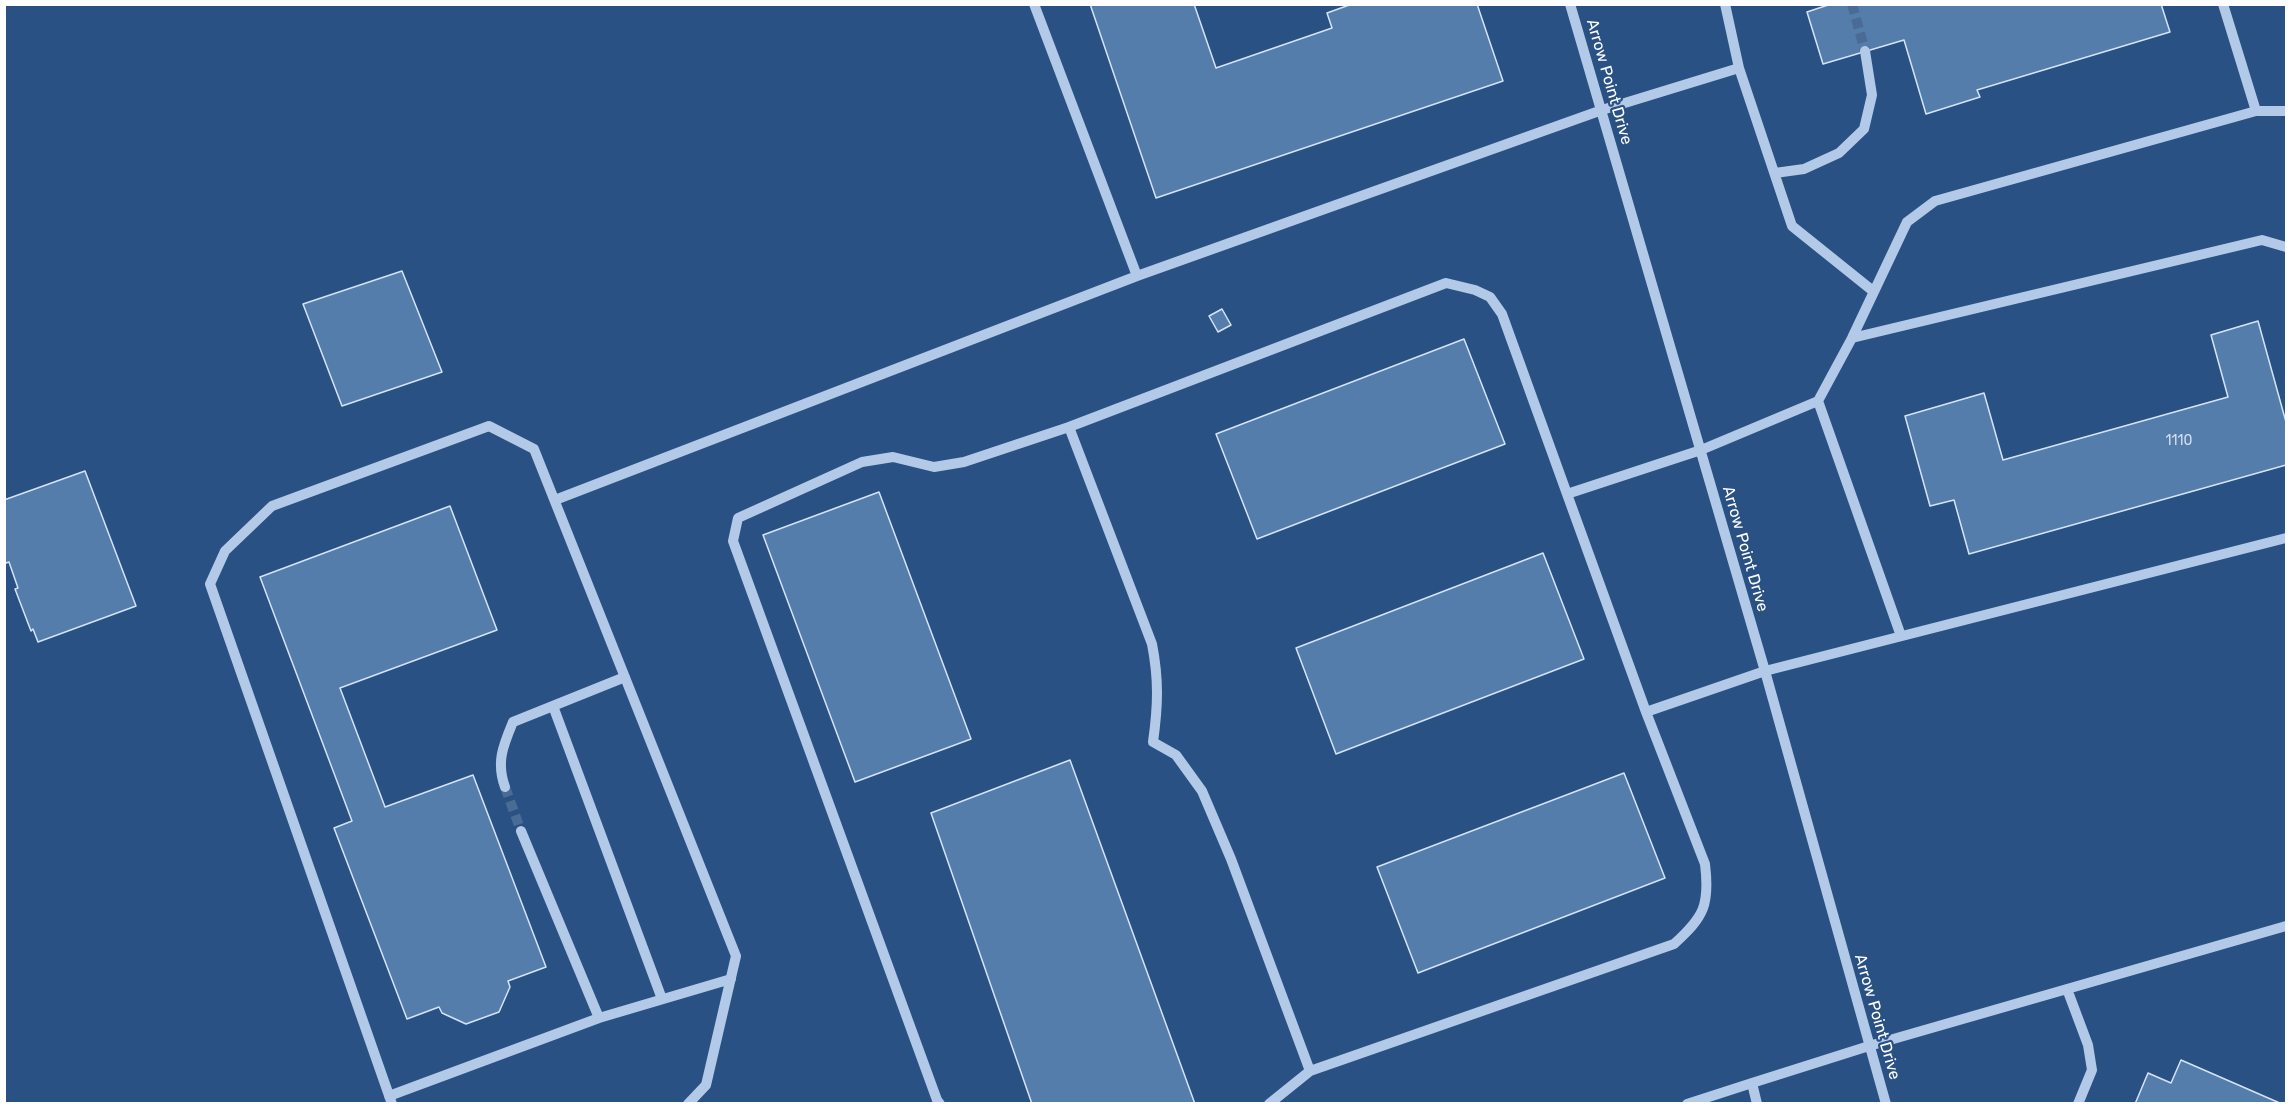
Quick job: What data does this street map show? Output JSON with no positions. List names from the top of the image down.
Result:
{
  "streets": {
    "street": ["Arrow Point Drive"]
  },
  "house_numbers": ["1110"]
}
